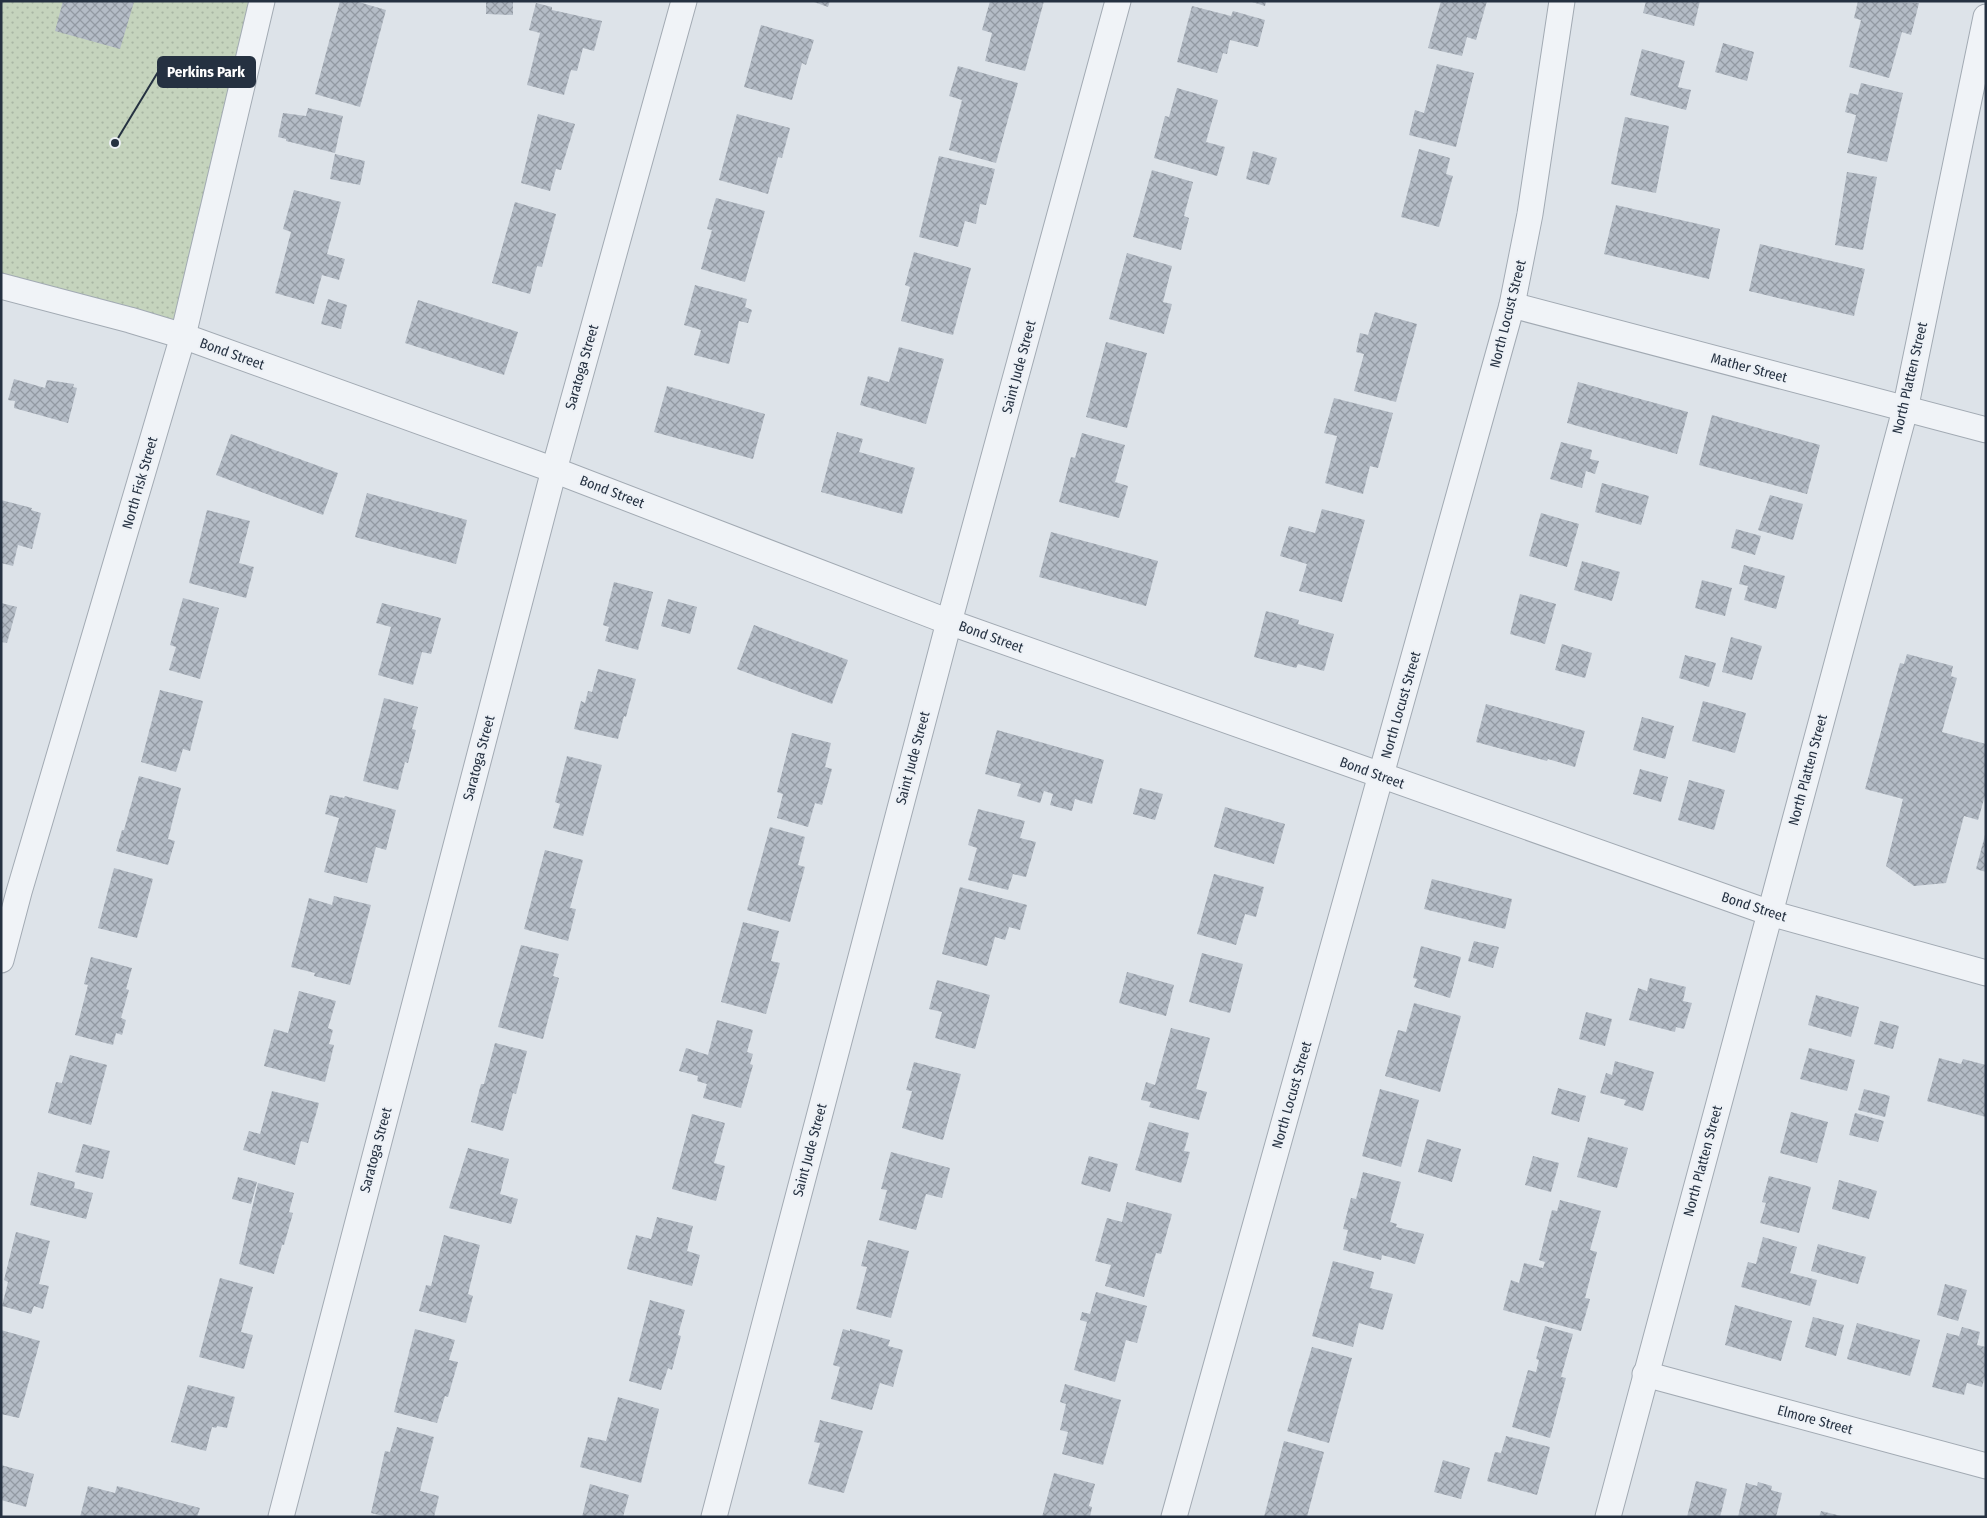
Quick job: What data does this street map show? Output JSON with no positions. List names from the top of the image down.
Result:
{
  "streets": {
    "street": [
      "North Locust Street",
      "Bond Street",
      "Saratoga Street",
      "Saint Jude Street",
      "Mather Street",
      "North Platten Street",
      "North Fisk Street",
      "Elmore Street"
    ]
  },
  "crossings": [
    ["North Locust Street", "Bond Street"],
    ["North Locust Street", "Mather Street"],
    ["Bond Street", "Saratoga Street"],
    ["Bond Street", "Saint Jude Street"],
    ["Bond Street", "North Platten Street"],
    ["Bond Street", "North Fisk Street"],
    ["Mather Street", "North Platten Street"],
    ["North Platten Street", "Elmore Street"]
  ],
  "places": ["Perkins Park"]
}
